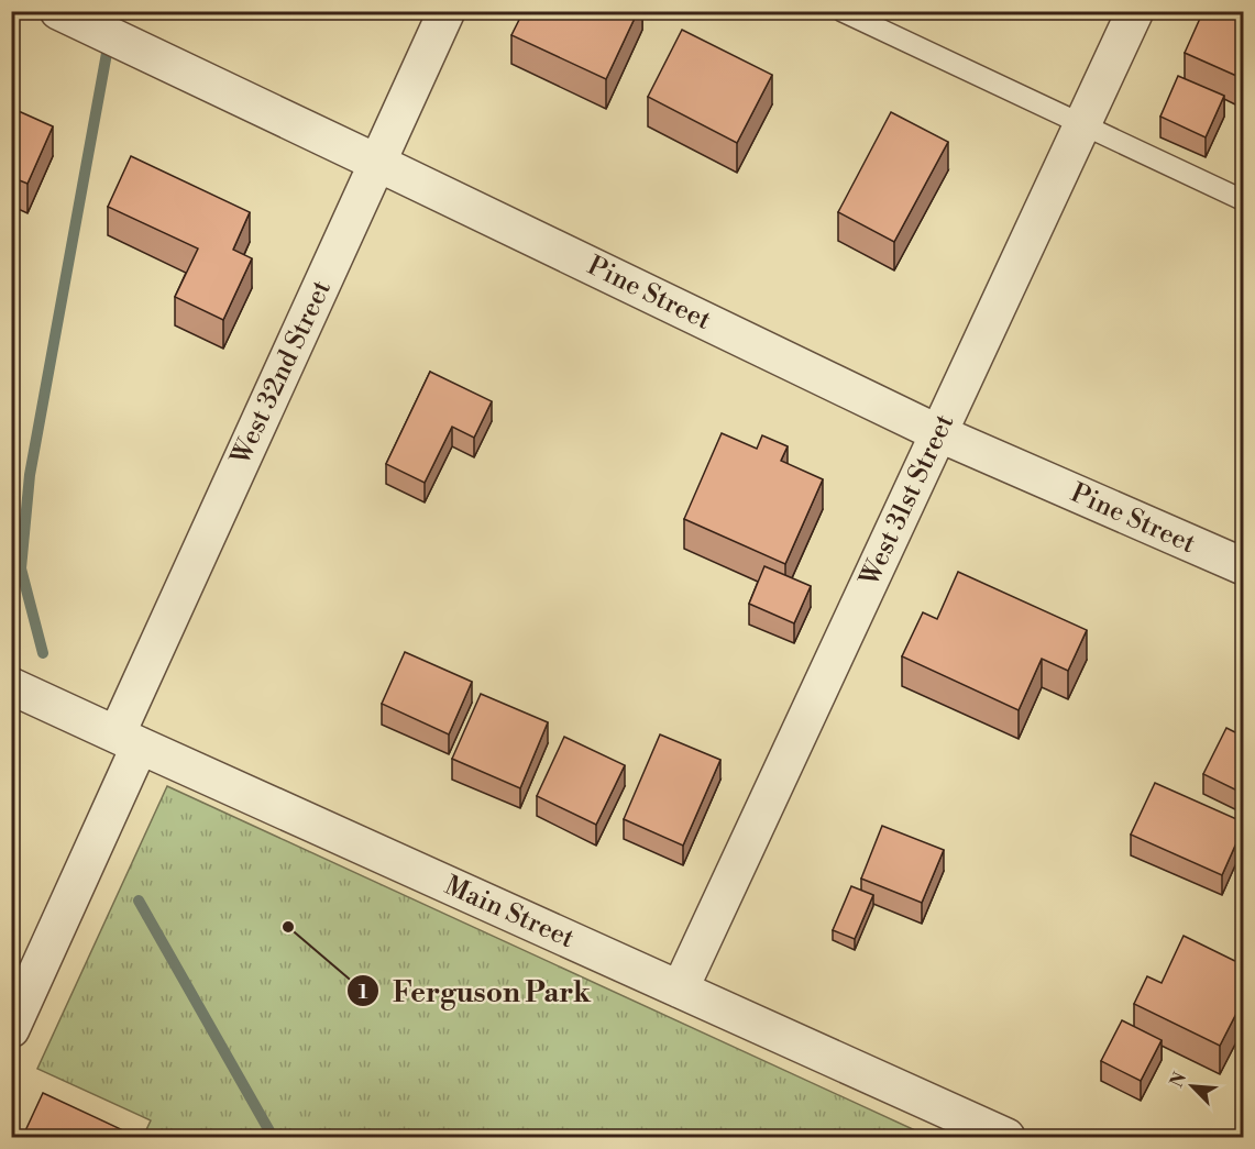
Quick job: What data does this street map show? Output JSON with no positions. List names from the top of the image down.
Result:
{
  "streets": {
    "street": [
      "Pine Street",
      "West 32nd Street",
      "West 31st Street",
      "Main Street"
    ]
  },
  "crossings": [
    ["Pine Street", "West 32nd Street"],
    ["Pine Street", "West 31st Street"],
    ["West 32nd Street", "Main Street"],
    ["West 31st Street", "Main Street"]
  ],
  "places": ["Ferguson Park"],
  "north": "top left"
}
